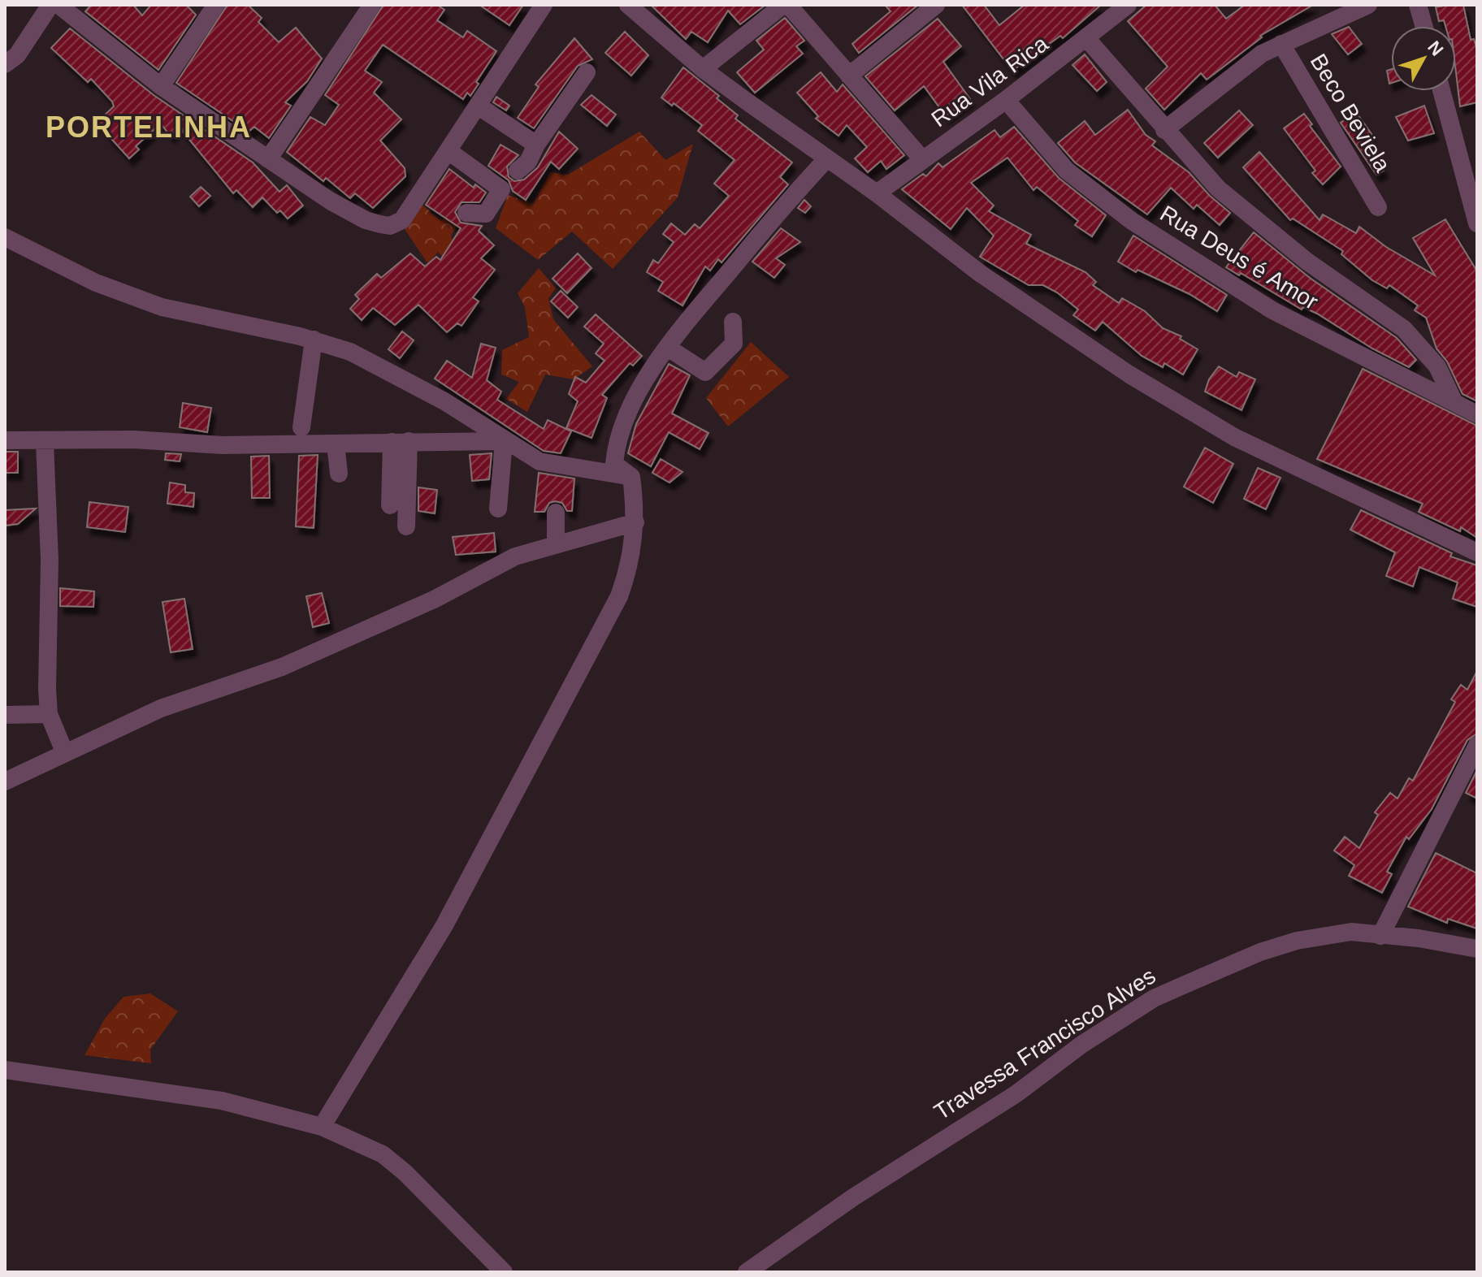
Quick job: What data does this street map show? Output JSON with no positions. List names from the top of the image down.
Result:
{
  "streets": {
    "street": [
      "Rua Vila Rica",
      "Beco Beviela",
      "Rua Deus é Amor",
      "Travessa Francisco Alves"
    ]
  },
  "crossings": [
    ["Rua Vila Rica", "Rua Deus é Amor"]
  ],
  "districts": ["PORTELINHA"],
  "north": "top right"
}
